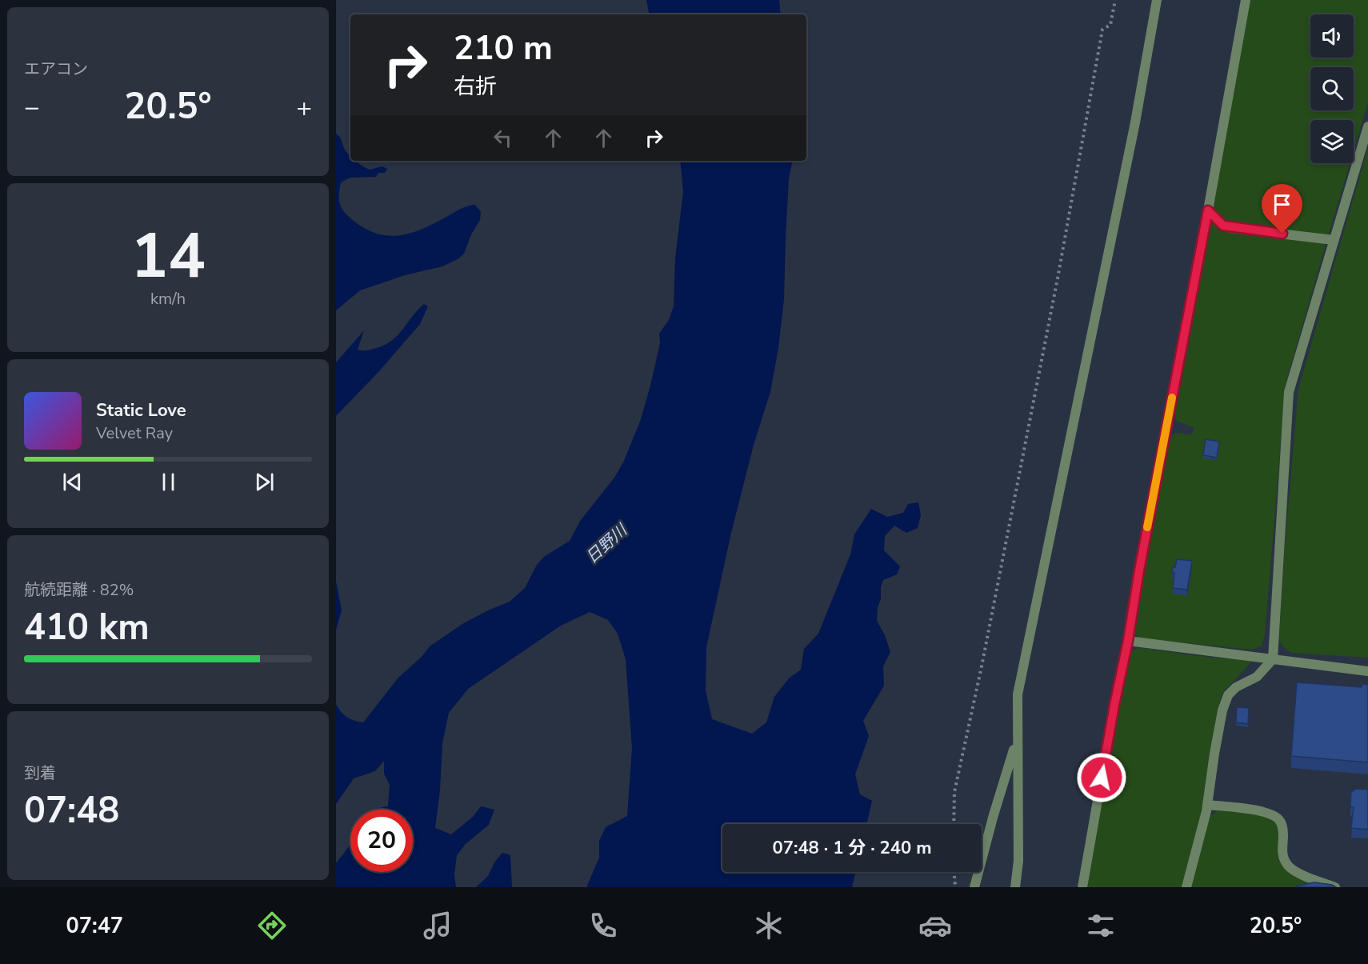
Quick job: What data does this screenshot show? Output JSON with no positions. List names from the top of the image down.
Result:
{
  "water": ["日野川"],
  "page": {
    "tile": [
      "エアコン",
      ["14", "km/h"],
      ["航続距離 · 82%", "410 km"],
      ["到着", "07:48"]
    ],
    "turn": ["210 m", "右折"],
    "heat": ["−", "20.5°", "+"],
    "song": ["Static Love", "Velvet Ray"],
    "limit": "20",
    "trip": "07:48 · 1 分 · 240 m",
    "tabs": ["07:47", "20.5°"]
  }
}
